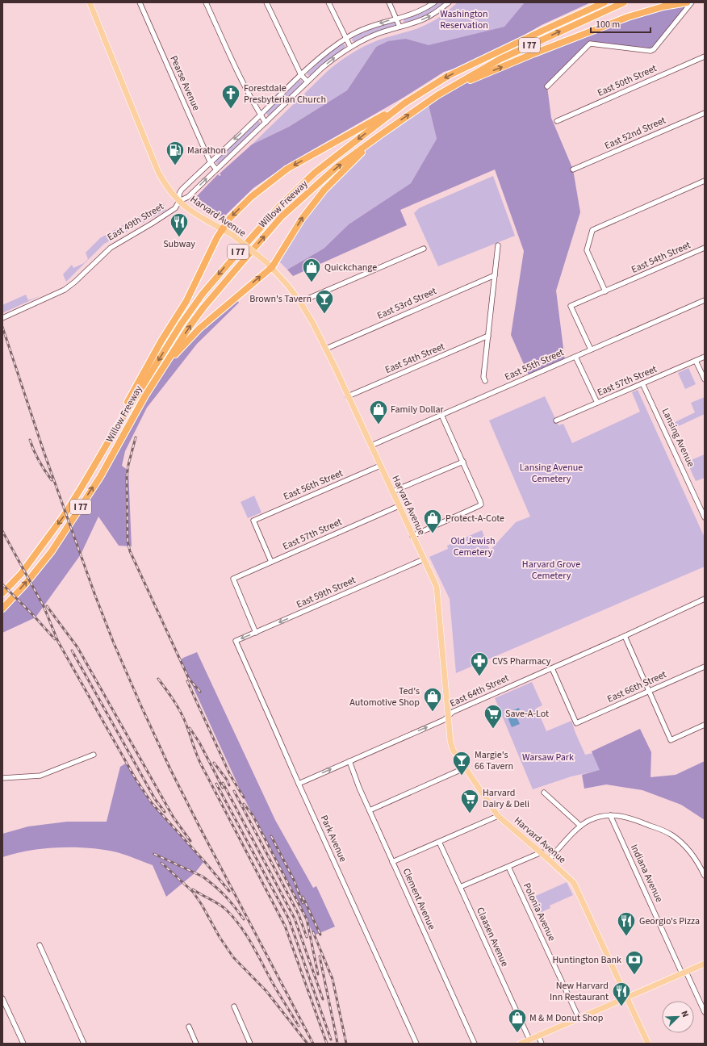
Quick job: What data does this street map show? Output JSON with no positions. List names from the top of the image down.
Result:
{
  "streets": {
    "highway": ["I 77", "Willow Freeway"],
    "main road": ["Harvard Avenue"],
    "street": [
      "East 50th Street",
      "Pearse Avenue",
      "East 52nd Street",
      "East 49th Street",
      "East 54th Street",
      "East 53rd Street",
      "East 55th Street",
      "East 57th Street",
      "Lansing Avenue",
      "East 56th Street",
      "East 59th Street",
      "East 66th Street",
      "East 64th Street",
      "Park Avenue",
      "Indiana Avenue",
      "Clement Avenue",
      "Polonia Avenue",
      "Claasen Avenue"
    ]
  },
  "crossings": [
    ["Harvard Avenue", "East 49th Street"],
    ["Harvard Avenue", "East 54th Street"],
    ["Harvard Avenue", "East 53rd Street"],
    ["Harvard Avenue", "East 55th Street"],
    ["Harvard Avenue", "East 57th Street"],
    ["Harvard Avenue", "East 56th Street"],
    ["Harvard Avenue", "East 59th Street"],
    ["Harvard Avenue", "East 64th Street"],
    ["East 54th Street", "East 55th Street"],
    ["East 57th Street", "Lansing Avenue"],
    ["East 57th Street", "East 56th Street"],
    ["East 57th Street", "East 59th Street"],
    ["East 59th Street", "Park Avenue"],
    ["East 66th Street", "East 64th Street"],
    ["East 64th Street", "Park Avenue"],
    ["East 64th Street", "Clement Avenue"]
  ],
  "one_way": ["East 59th Street", "East 64th Street"],
  "parks": [
    "Washington Reservation",
    "Lansing Avenue Cemetery",
    "Old Jewish Cemetery",
    "Harvard Grove Cemetery",
    "Warsaw Park"
  ],
  "places": {
    "church": ["Forestdale Presbyterian Church"],
    "fuel station": ["Marathon"],
    "restaurant": ["Subway", "Georgio's Pizza", "New Harvard Inn Restaurant"],
    "shop": [
      "Quickchange",
      "Family Dollar",
      "Protect-A-Cote",
      "Ted's Automotive Shop",
      "M & M Donut Shop"
    ],
    "bar": ["Brown's Tavern", "Margie's 66 Tavern"],
    "pharmacy": ["CVS Pharmacy"],
    "supermarket": ["Save-A-Lot", "Harvard Dairy & Deli"],
    "bank": ["Huntington Bank"]
  },
  "scale_bar": "100 m",
  "north": "top right"
}
